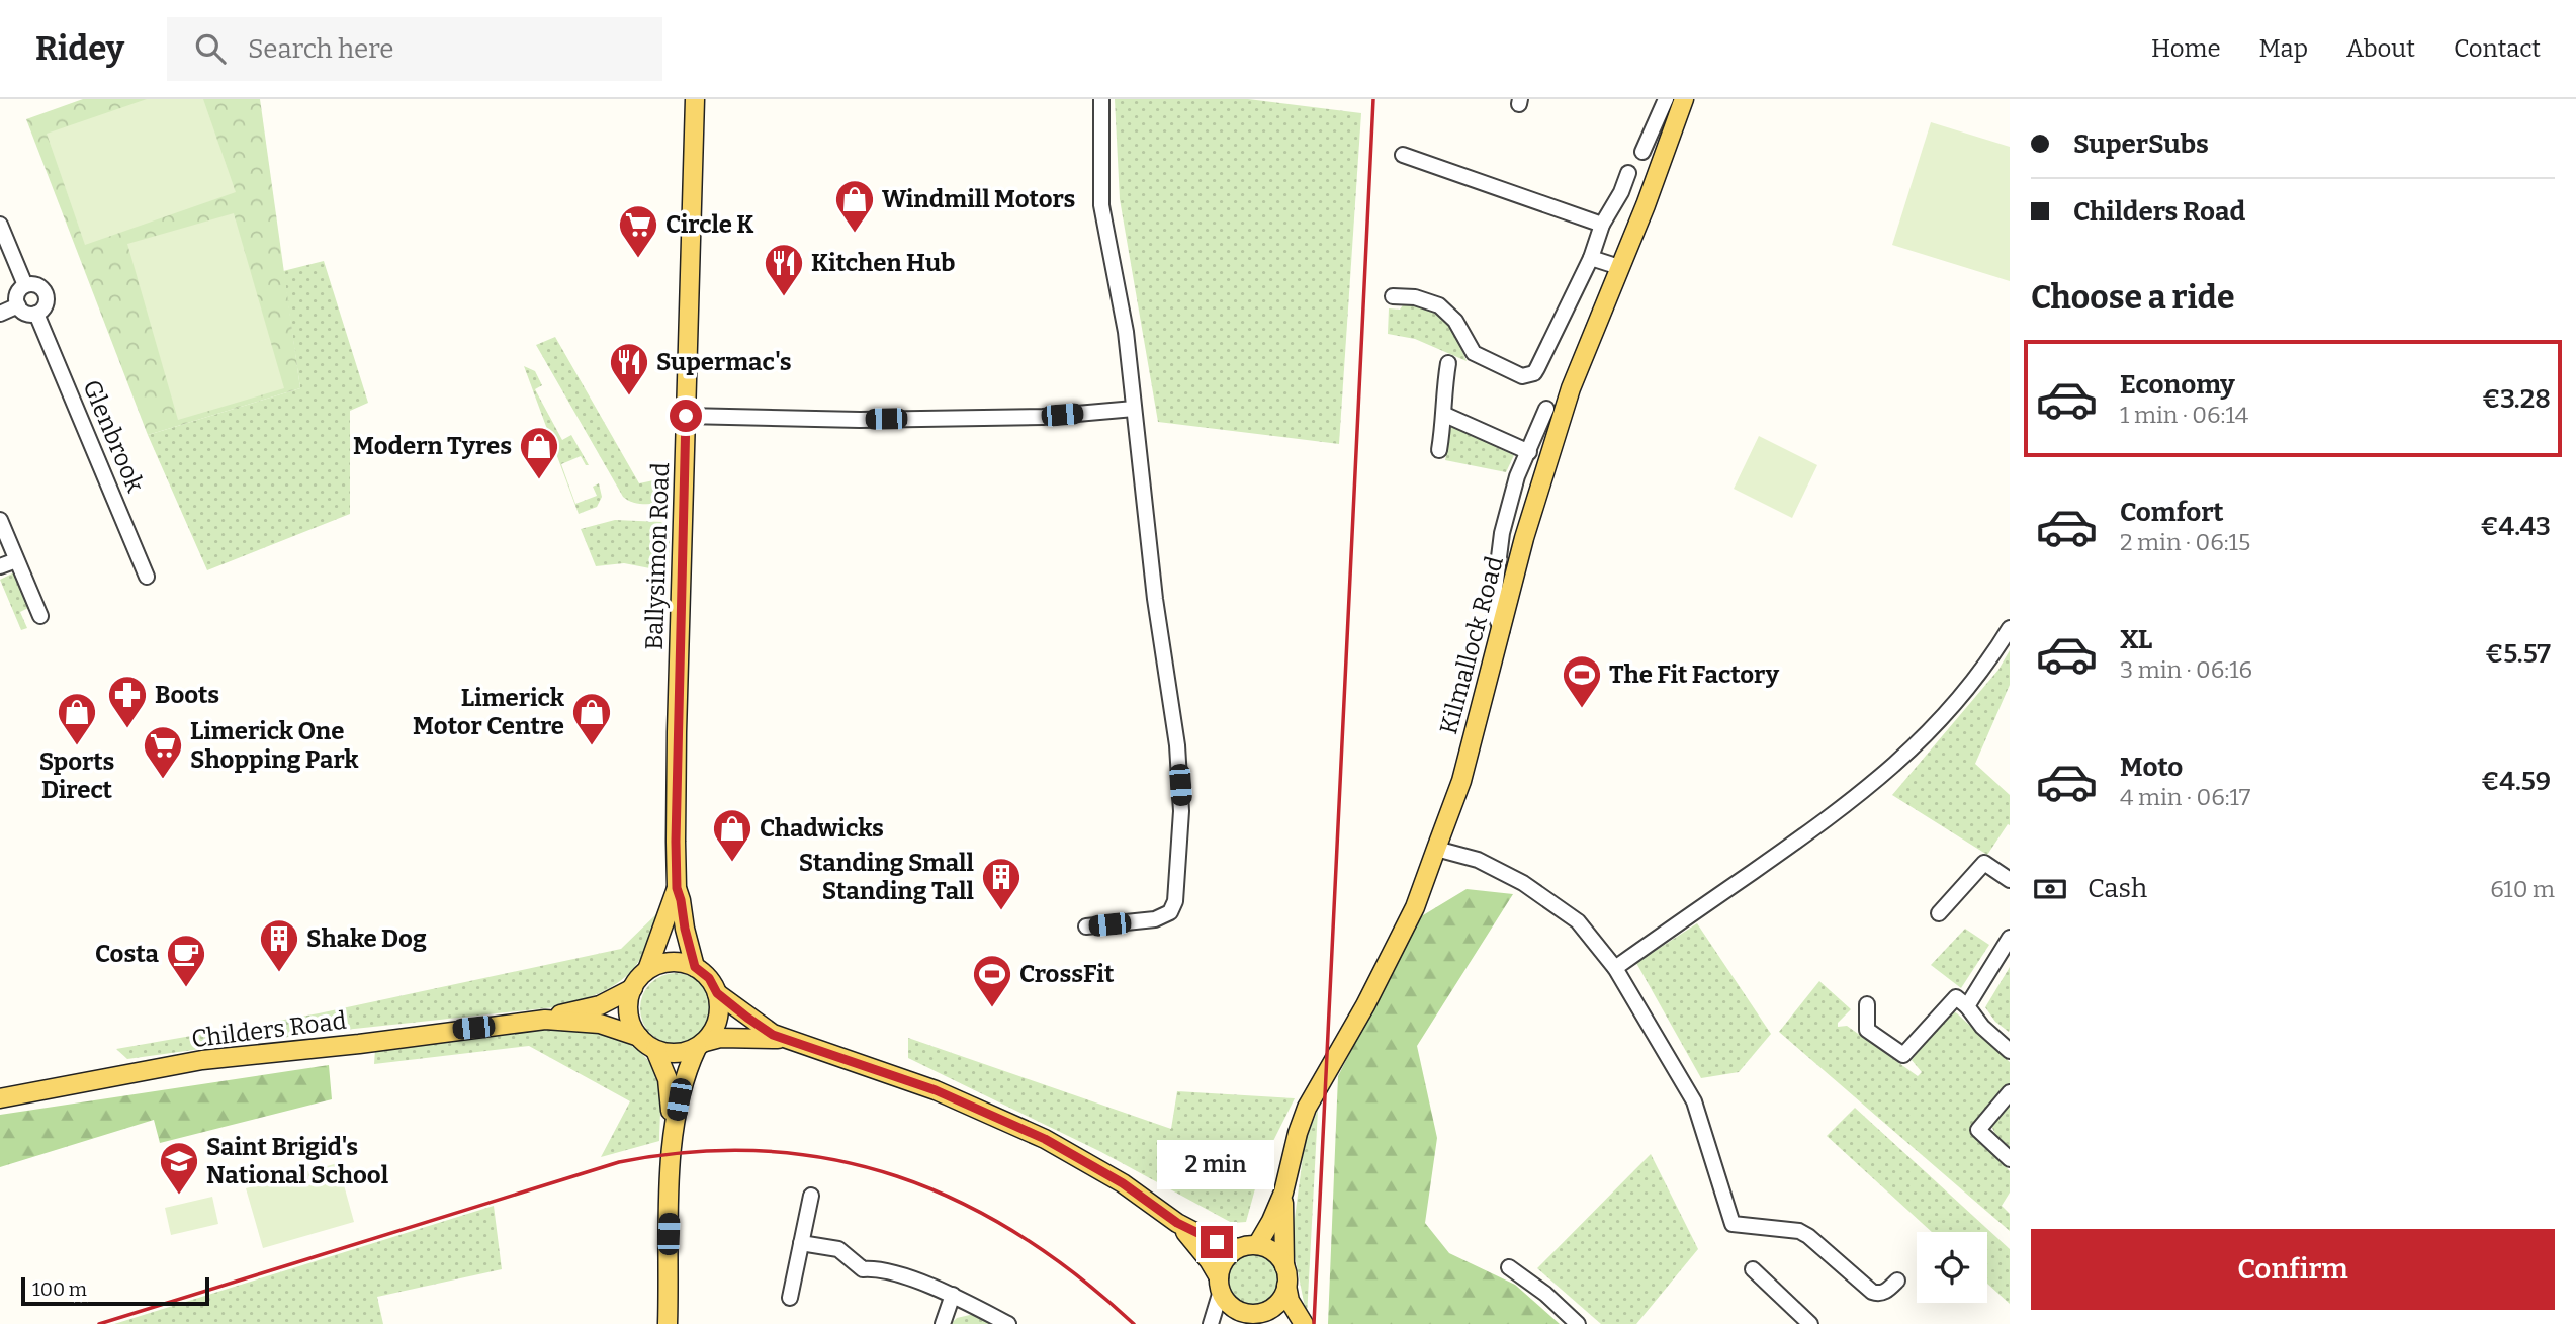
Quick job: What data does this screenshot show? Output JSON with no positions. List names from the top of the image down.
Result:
{
  "streets": {
    "main road": ["Ballysimon Road", "Kilmallock Road", "Childers Road"],
    "street": ["Glenbrook"]
  },
  "crossings": [
    ["Ballysimon Road", "Childers Road"]
  ],
  "places": {
    "shop": [
      "Windmill Motors",
      "Modern Tyres",
      "Sports Direct",
      "Limerick Motor Centre",
      "Chadwicks"
    ],
    "supermarket": ["Circle K", "Limerick One Shopping Park"],
    "restaurant": ["Kitchen Hub", "Supermac's"],
    "sports": ["The Fit Factory", "CrossFit"],
    "pharmacy": ["Boots"],
    "building": ["Standing Small Standing Tall", "Shake Dog"],
    "cafe": ["Costa"],
    "school or university": ["Saint Brigid's National School"]
  },
  "scale_bar": "100 m",
  "page": {
    "header": "Ridey",
    "search": "Search here",
    "nav": [
      "Home",
      "Map",
      "About",
      "Contact"
    ],
    "banner": ["SuperSubs", "Childers Road"],
    "heading": "Choose a ride",
    "list": [
      {
        "name": "Economy",
        "note": "1 min · 06:14",
        "value": "€3.28"
      },
      {
        "name": "Comfort",
        "note": "2 min · 06:15",
        "value": "€4.43"
      },
      {
        "name": "XL",
        "note": "3 min · 06:16",
        "value": "€5.57"
      },
      {
        "name": "Moto",
        "note": "4 min · 06:17",
        "value": "€4.59"
      }
    ],
    "pay": ["Cash", "610 m"],
    "bubble": "2 min",
    "buttons": "Confirm",
    "scale": "100 m"
  }
}
